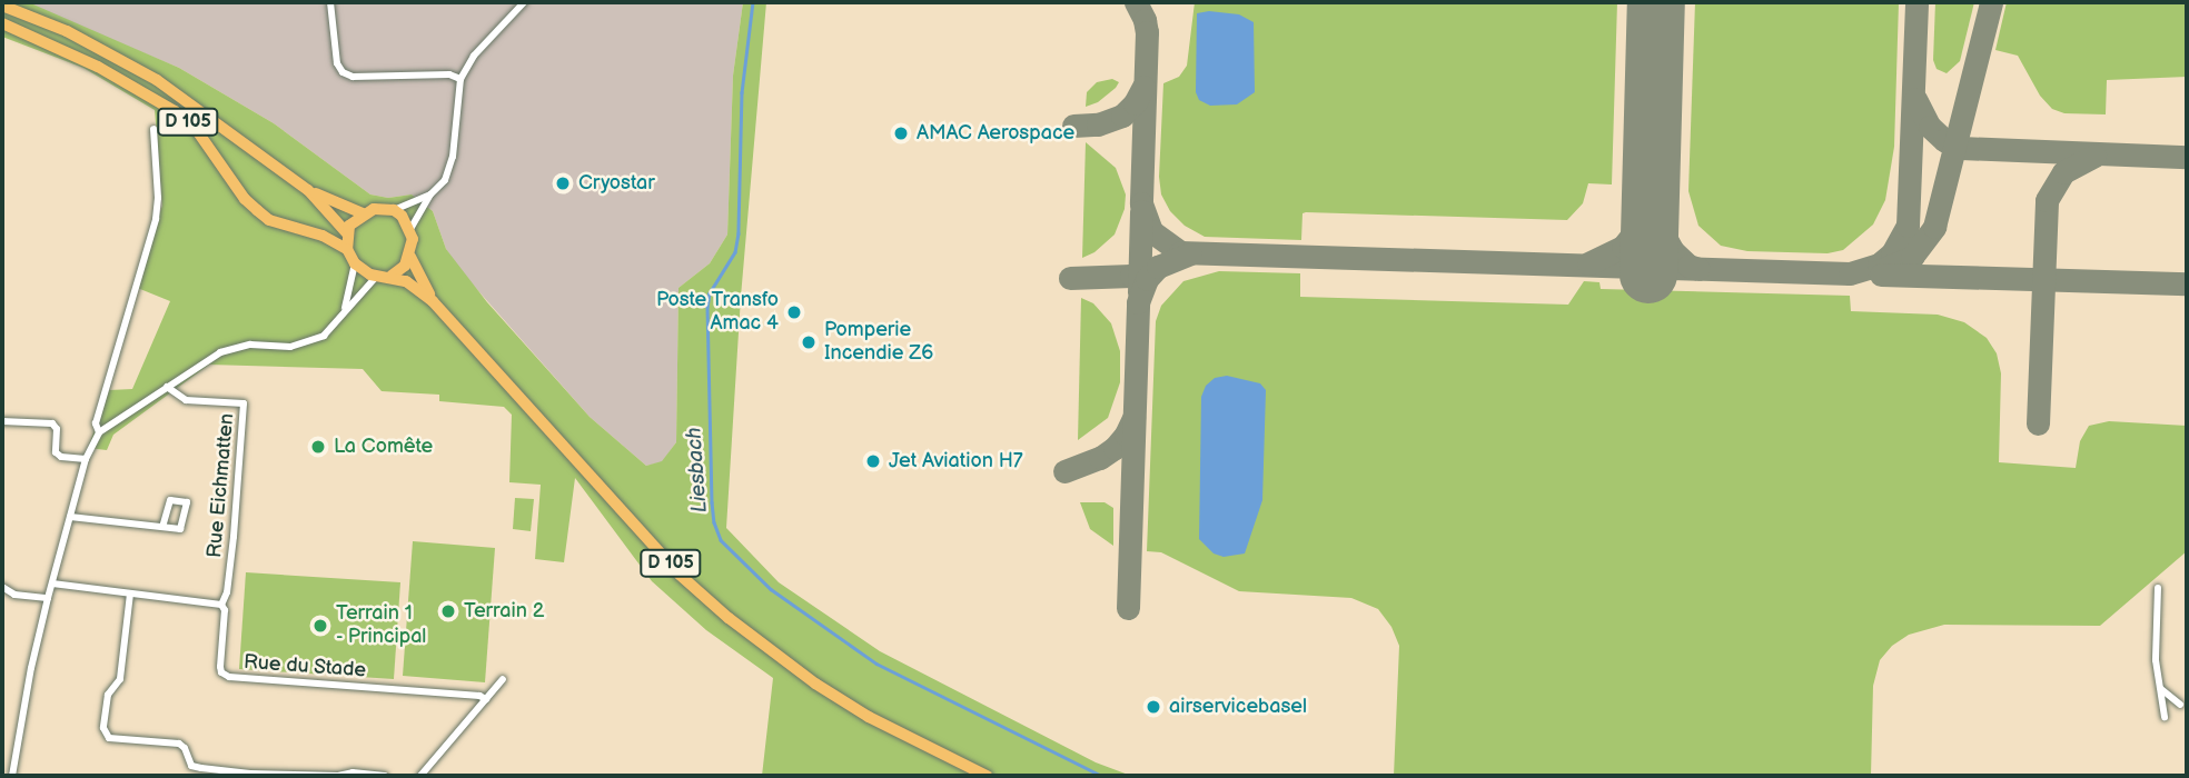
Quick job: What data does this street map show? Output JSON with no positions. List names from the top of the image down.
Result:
{
  "streets": {
    "main road": ["D 105"],
    "street": ["Rue Eichmatten", "Rue du Stade"]
  },
  "crossings": [
    ["Rue Eichmatten", "Rue du Stade"]
  ],
  "water": ["Liesbach"],
  "places": [
    "AMAC Aerospace",
    "Cryostar",
    "Poste Transfo Amac 4",
    "Pomperie Incendie Z6",
    "La Comête",
    "Jet Aviation H7",
    "Terrain 2",
    "Terrain 1 - Principal",
    "airservicebasel"
  ]
}
